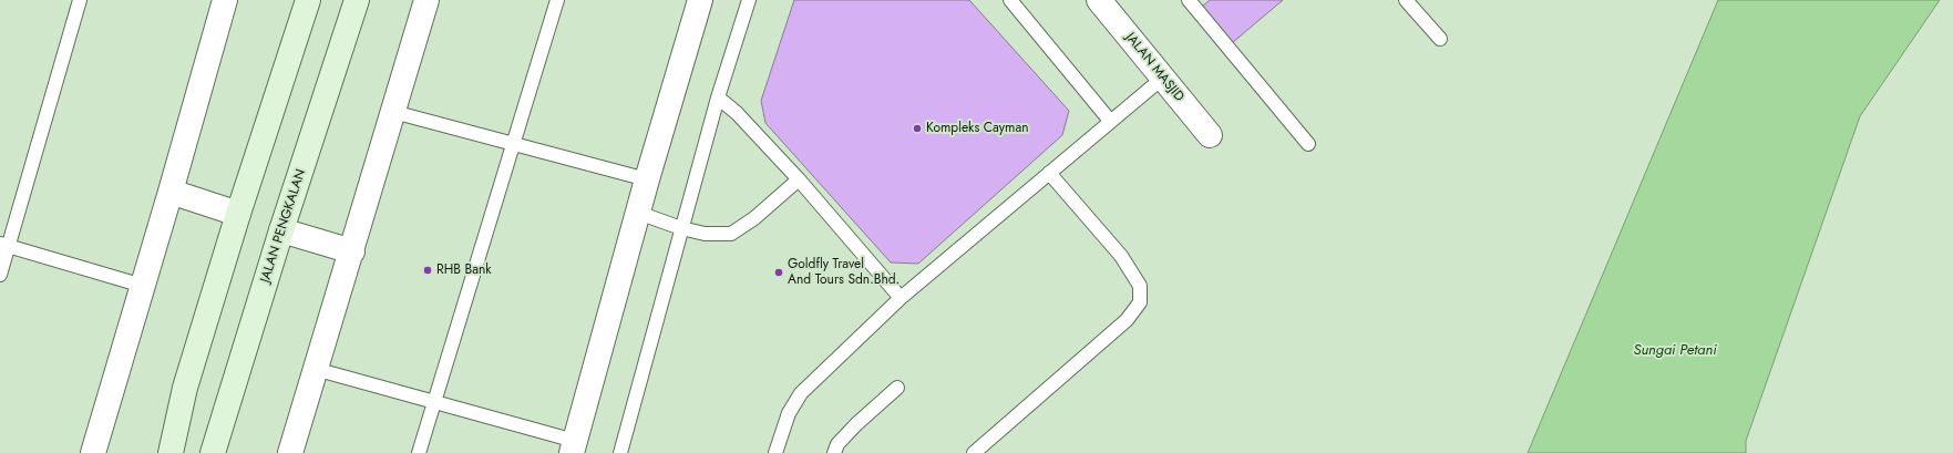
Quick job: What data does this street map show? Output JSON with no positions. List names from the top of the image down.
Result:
{
  "streets": {
    "main road": ["JALAN PENGKALAN"],
    "street": ["JALAN MASJID"]
  },
  "water": ["Sungai Petani"],
  "places": ["Kompleks Cayman", "RHB Bank", "Goldfly Travel And Tours Sdn.Bhd."]
}
